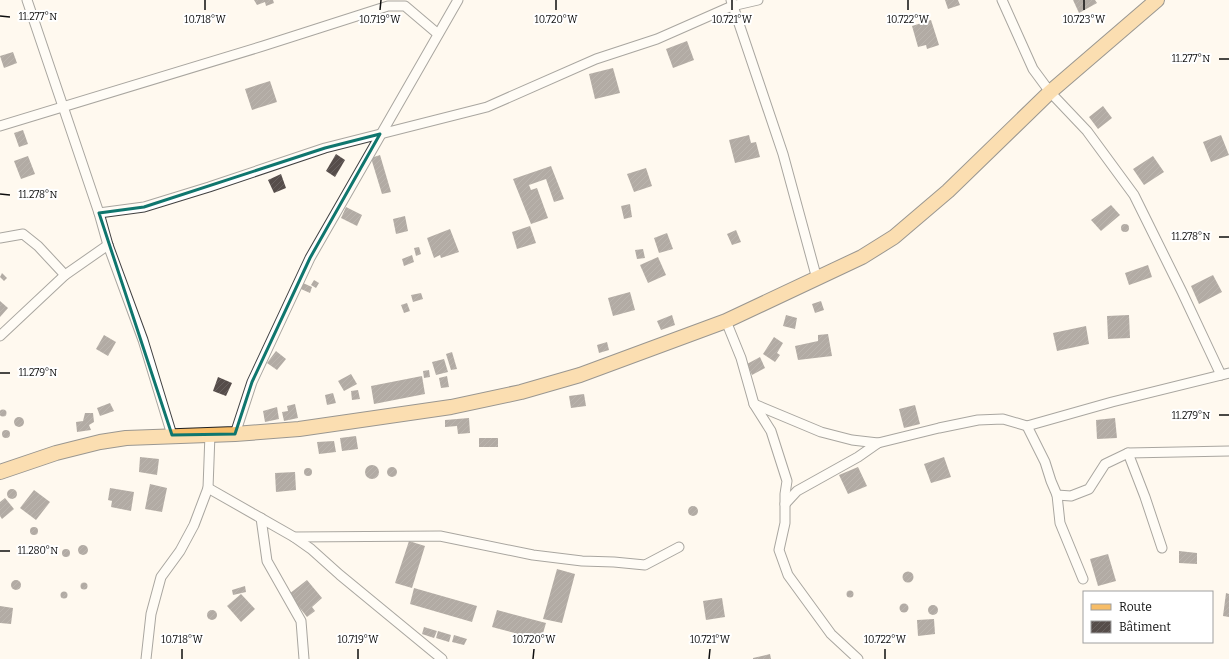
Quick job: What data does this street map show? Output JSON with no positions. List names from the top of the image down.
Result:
{
  "legend": ["Route", "Bâtiment"],
  "coordinates": [
    "11.277°N",
    "10.718°W",
    "10.719°W",
    "10.720°W",
    "10.721°W",
    "10.722°W",
    "10.723°W",
    "11.278°N",
    "11.279°N",
    "11.280°N"
  ]
}
